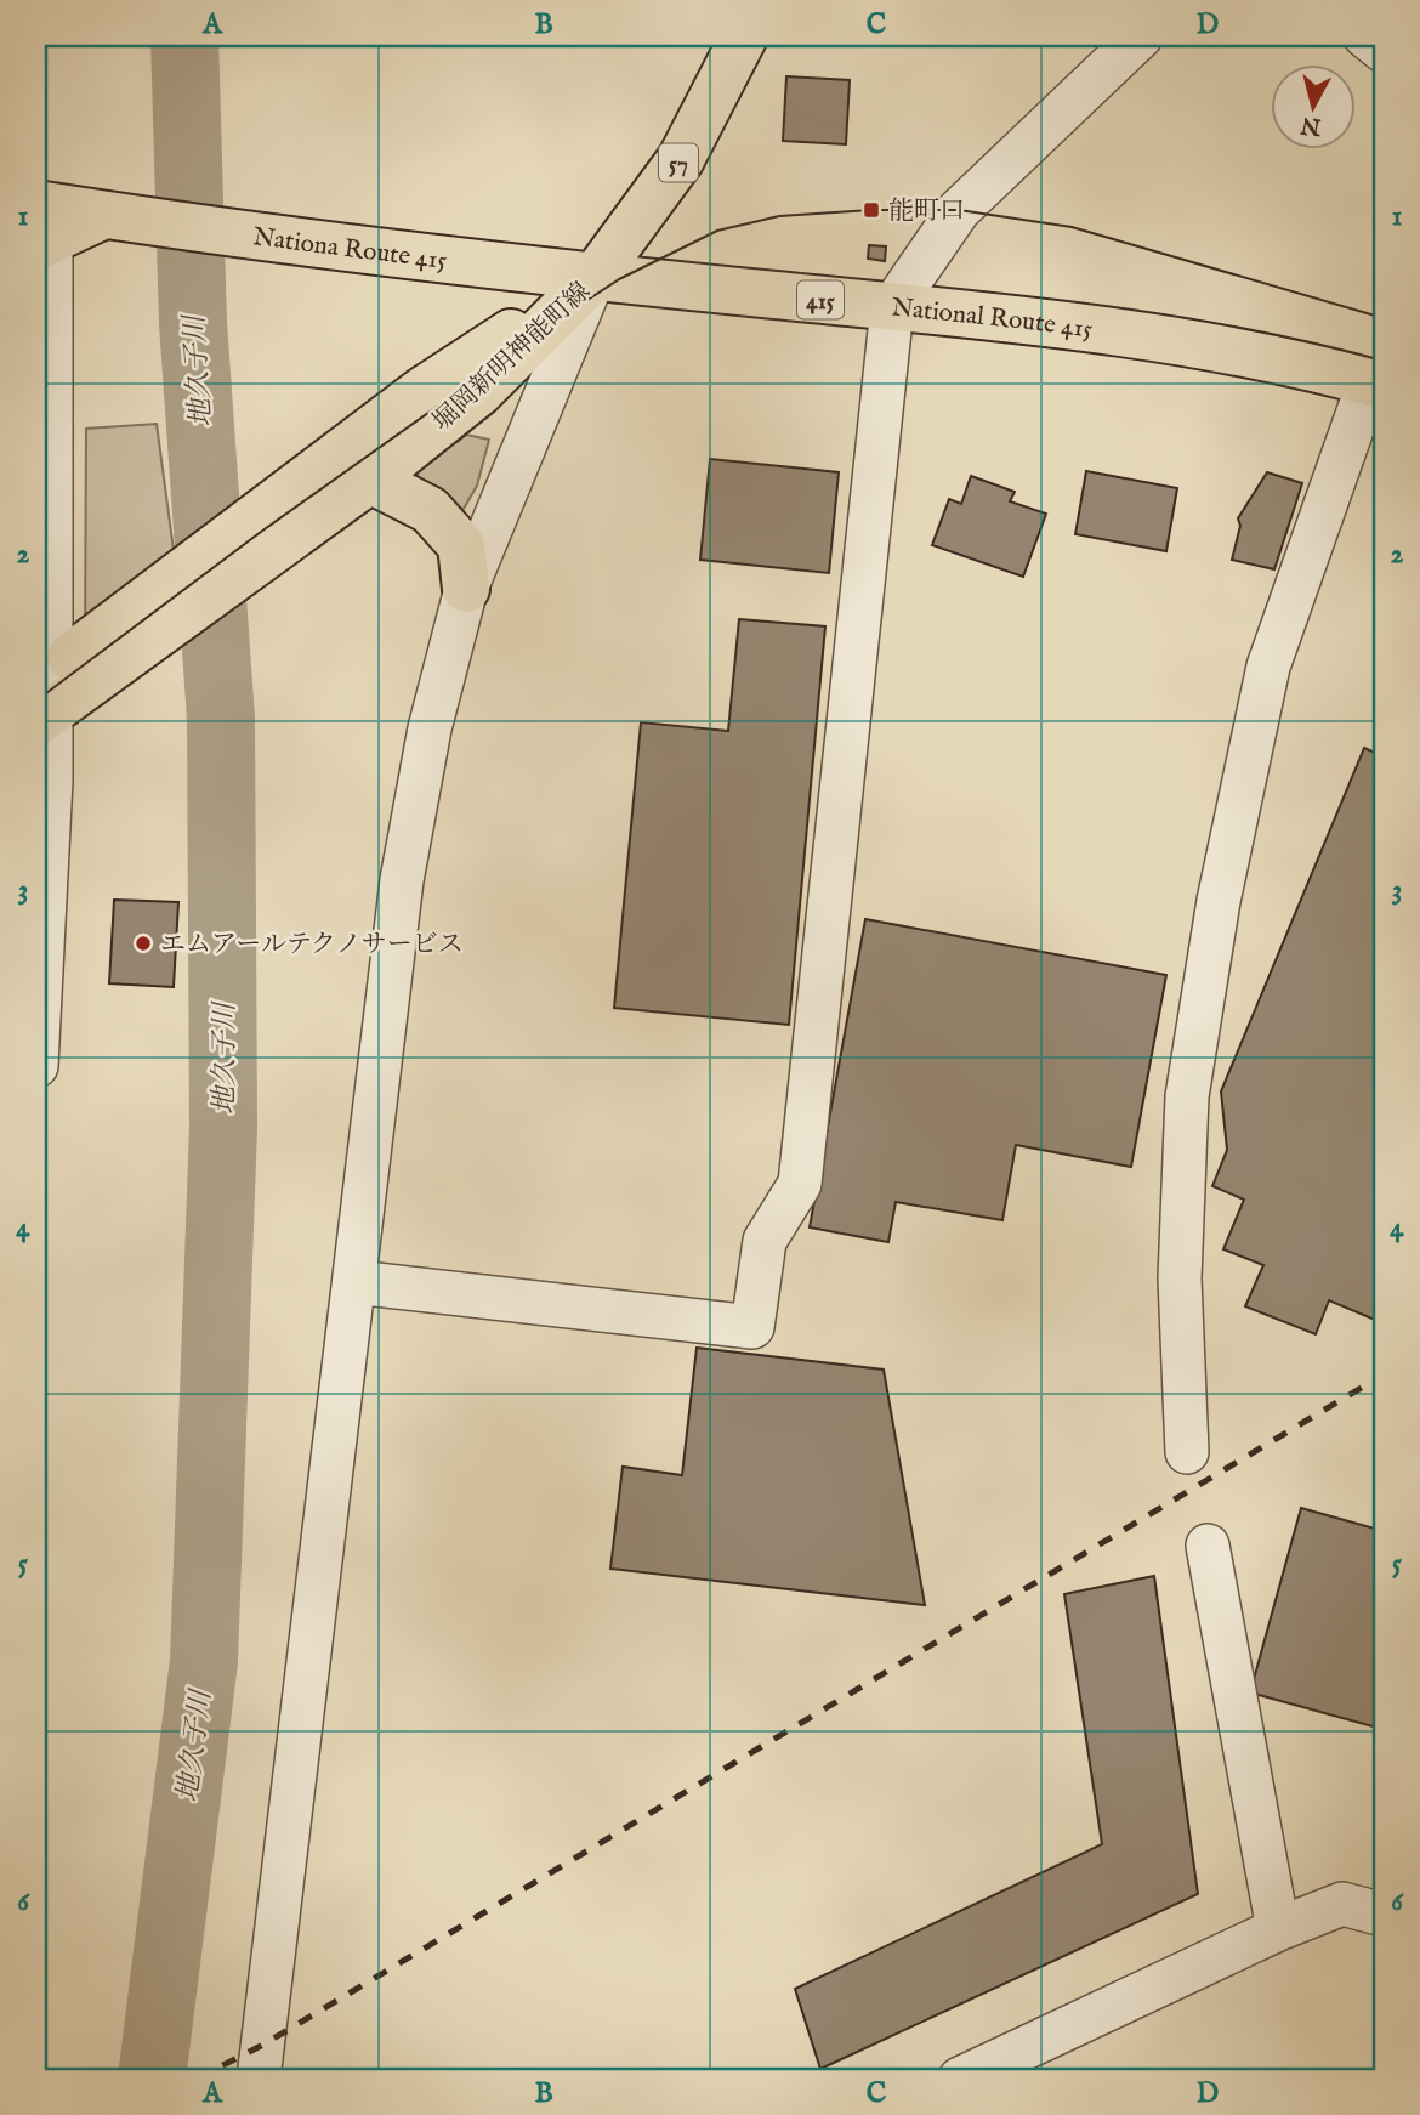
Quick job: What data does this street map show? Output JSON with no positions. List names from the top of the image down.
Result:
{
  "streets": {
    "main road": [
      "57",
      "Nationa Route 415",
      "415",
      "National Route 415",
      "堀岡新明神能町線"
    ]
  },
  "crossings": [
    ["57", "Nationa Route 415"],
    ["57", "National Route 415"],
    ["57", "堀岡新明神能町線"],
    ["Nationa Route 415", "National Route 415"],
    ["Nationa Route 415", "堀岡新明神能町線"],
    ["National Route 415", "堀岡新明神能町線"]
  ],
  "water": ["地久子川"],
  "places": {
    "transit": ["能町口"],
    "other": ["エムアールテクノサービス"]
  },
  "north": "bottom",
  "grid": {
    "columns": [
      "A",
      "B",
      "C",
      "D"
    ],
    "rows": [
      "1",
      "2",
      "3",
      "4",
      "5",
      "6"
    ]
  }
}
